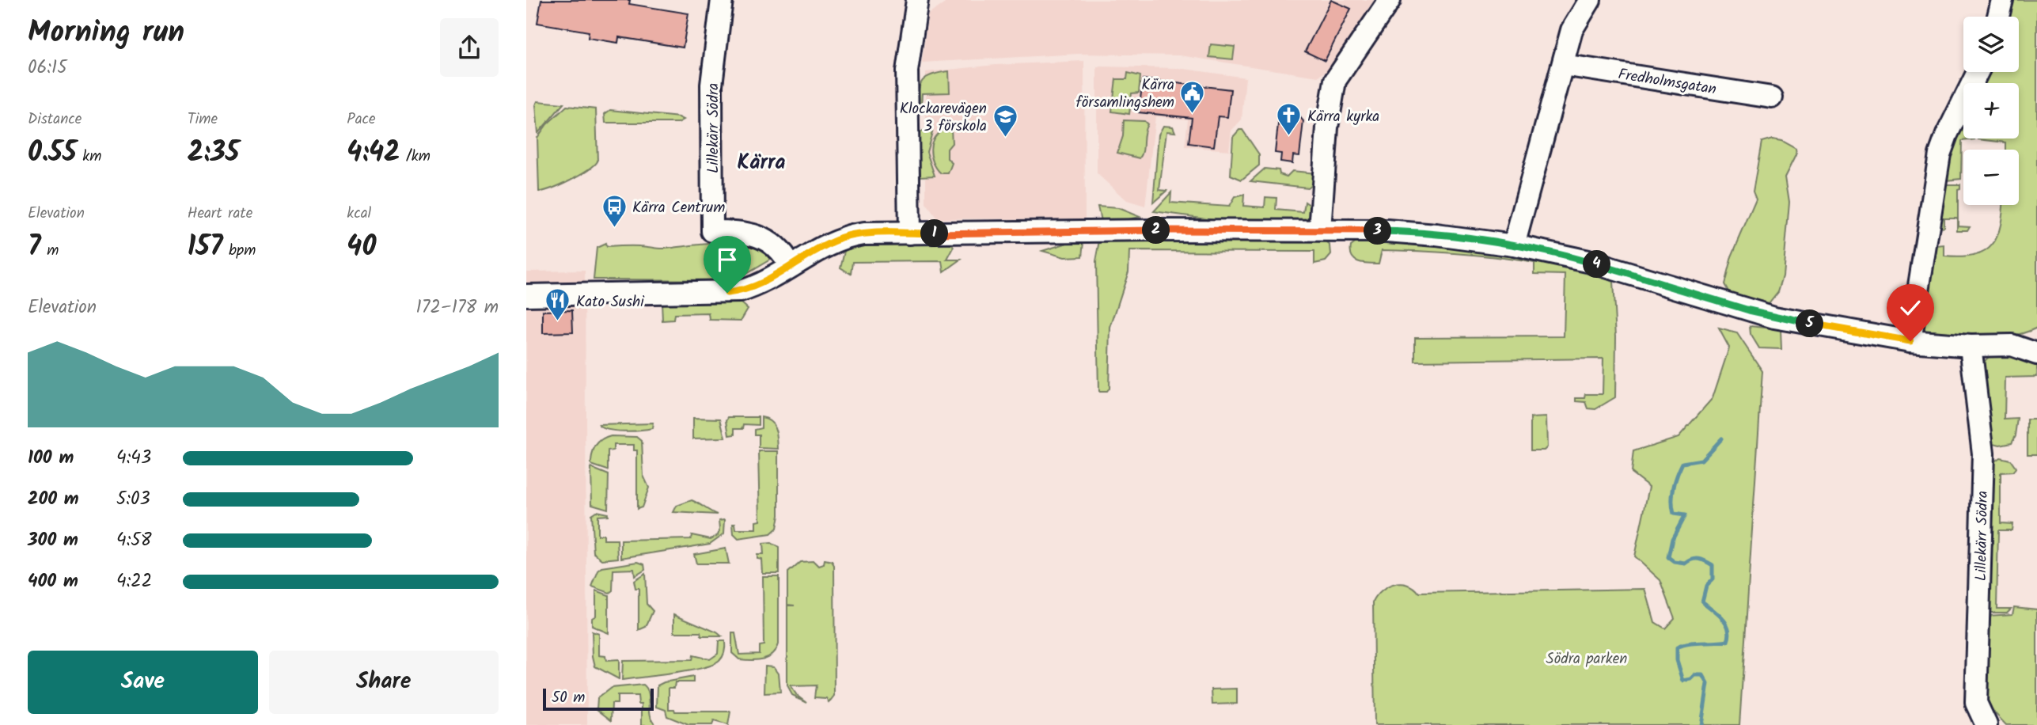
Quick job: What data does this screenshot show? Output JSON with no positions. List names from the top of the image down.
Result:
{
  "streets": {
    "street": ["Fredholmsgatan", "Lillekärr Södra"]
  },
  "districts": ["Kärra"],
  "parks": ["Södra parken"],
  "places": {
    "public building": ["Kärra församlingshem"],
    "church": ["Kärra kyrka"],
    "school or university": ["Klockarevägen 3 förskola"],
    "bus stop": ["Kärra Centrum"],
    "restaurant": ["Kato Sushi"]
  },
  "scale_bar": "50 m",
  "page": {
    "heading": ["Morning run", "06:15"],
    "map_buttons": ["+", "−"],
    "stats": [
      ["Distance", "0.55 km"],
      ["Time", "2:35"],
      ["Pace", "4:42 /km"],
      ["Elevation", "7 m"],
      ["Heart rate", "157 bpm"],
      ["kcal", "40"]
    ],
    "pins": [
      "2",
      "3",
      "1",
      "4",
      "5"
    ],
    "chart": ["Elevation", "172–178 m"],
    "list": [
      {
        "name": "100 m",
        "note": "4:43"
      },
      {
        "name": "200 m",
        "note": "5:03"
      },
      {
        "name": "300 m",
        "note": "4:58"
      },
      {
        "name": "400 m",
        "note": "4:22"
      }
    ],
    "buttons": ["Save", "Share"],
    "scale": "50 m"
  }
}
